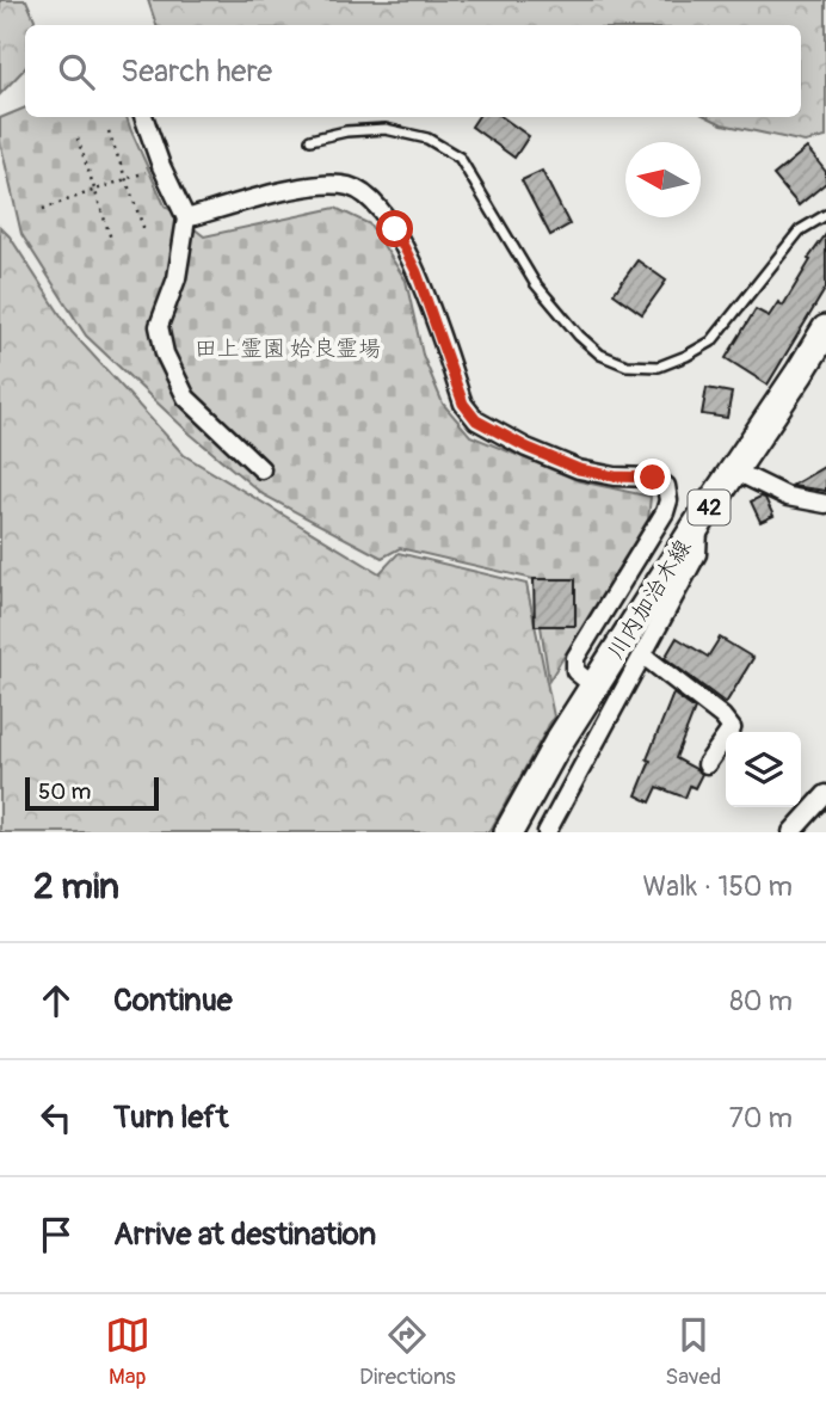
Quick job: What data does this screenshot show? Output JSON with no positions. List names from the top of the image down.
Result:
{
  "streets": {
    "main road": ["42", "川内加治木線"]
  },
  "parks": ["田上霊園 姶良霊場"],
  "scale_bar": "50 m",
  "north": "left",
  "page": {
    "search": "Search here",
    "scale": "50 m",
    "heading": ["2 min", "Walk · 150 m"],
    "list": [
      ["Continue", "80 m"],
      ["Turn left", "70 m"],
      "Arrive at destination"
    ],
    "nav": ["Map", "Directions", "Saved"]
  }
}
